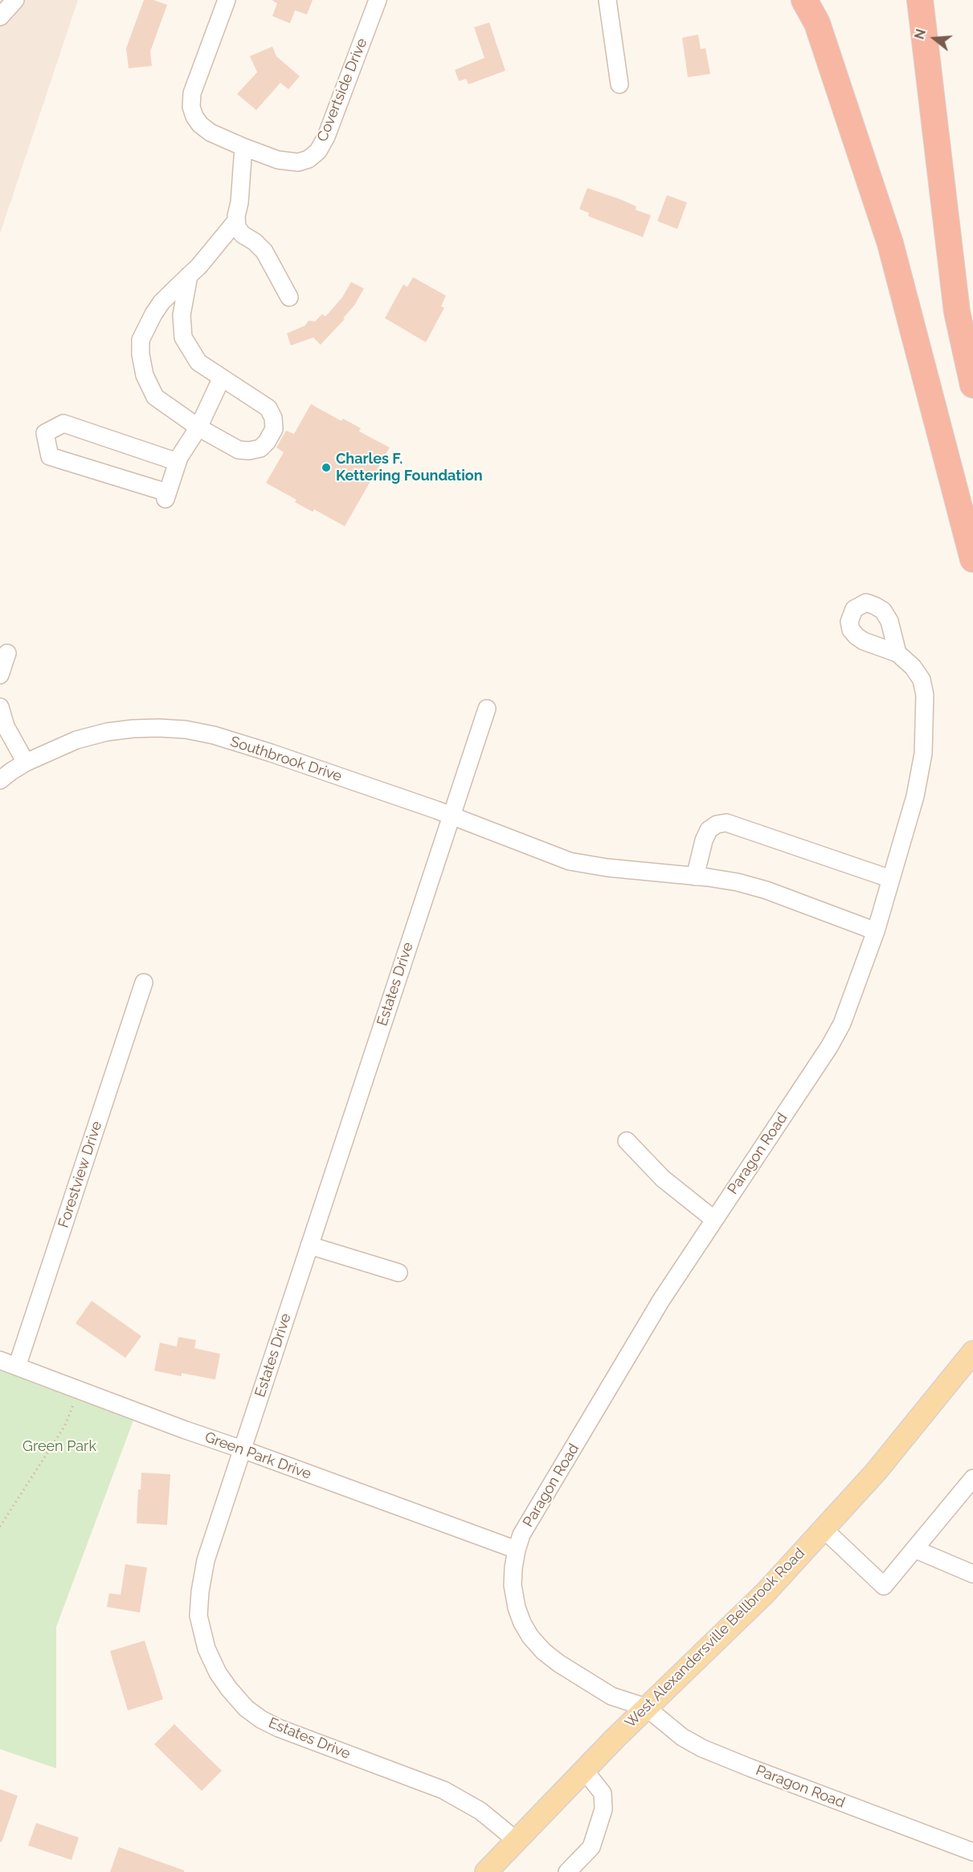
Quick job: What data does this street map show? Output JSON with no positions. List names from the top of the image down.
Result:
{
  "streets": {
    "main road": ["West Alexandersville Bellbrook Road"],
    "street": [
      "Covertside Drive",
      "Southbrook Drive",
      "Estates Drive",
      "Paragon Road",
      "Forestview Drive",
      "Green Park Drive"
    ]
  },
  "crossings": [
    ["Southbrook Drive", "Estates Drive"],
    ["Southbrook Drive", "Paragon Road"],
    ["Estates Drive", "Green Park Drive"],
    ["Estates Drive", "West Alexandersville Bellbrook Road"],
    ["Paragon Road", "Green Park Drive"],
    ["Paragon Road", "West Alexandersville Bellbrook Road"],
    ["Forestview Drive", "Green Park Drive"]
  ],
  "parks": ["Green Park"],
  "places": ["Charles F. Kettering Foundation"],
  "north": "left"
}
